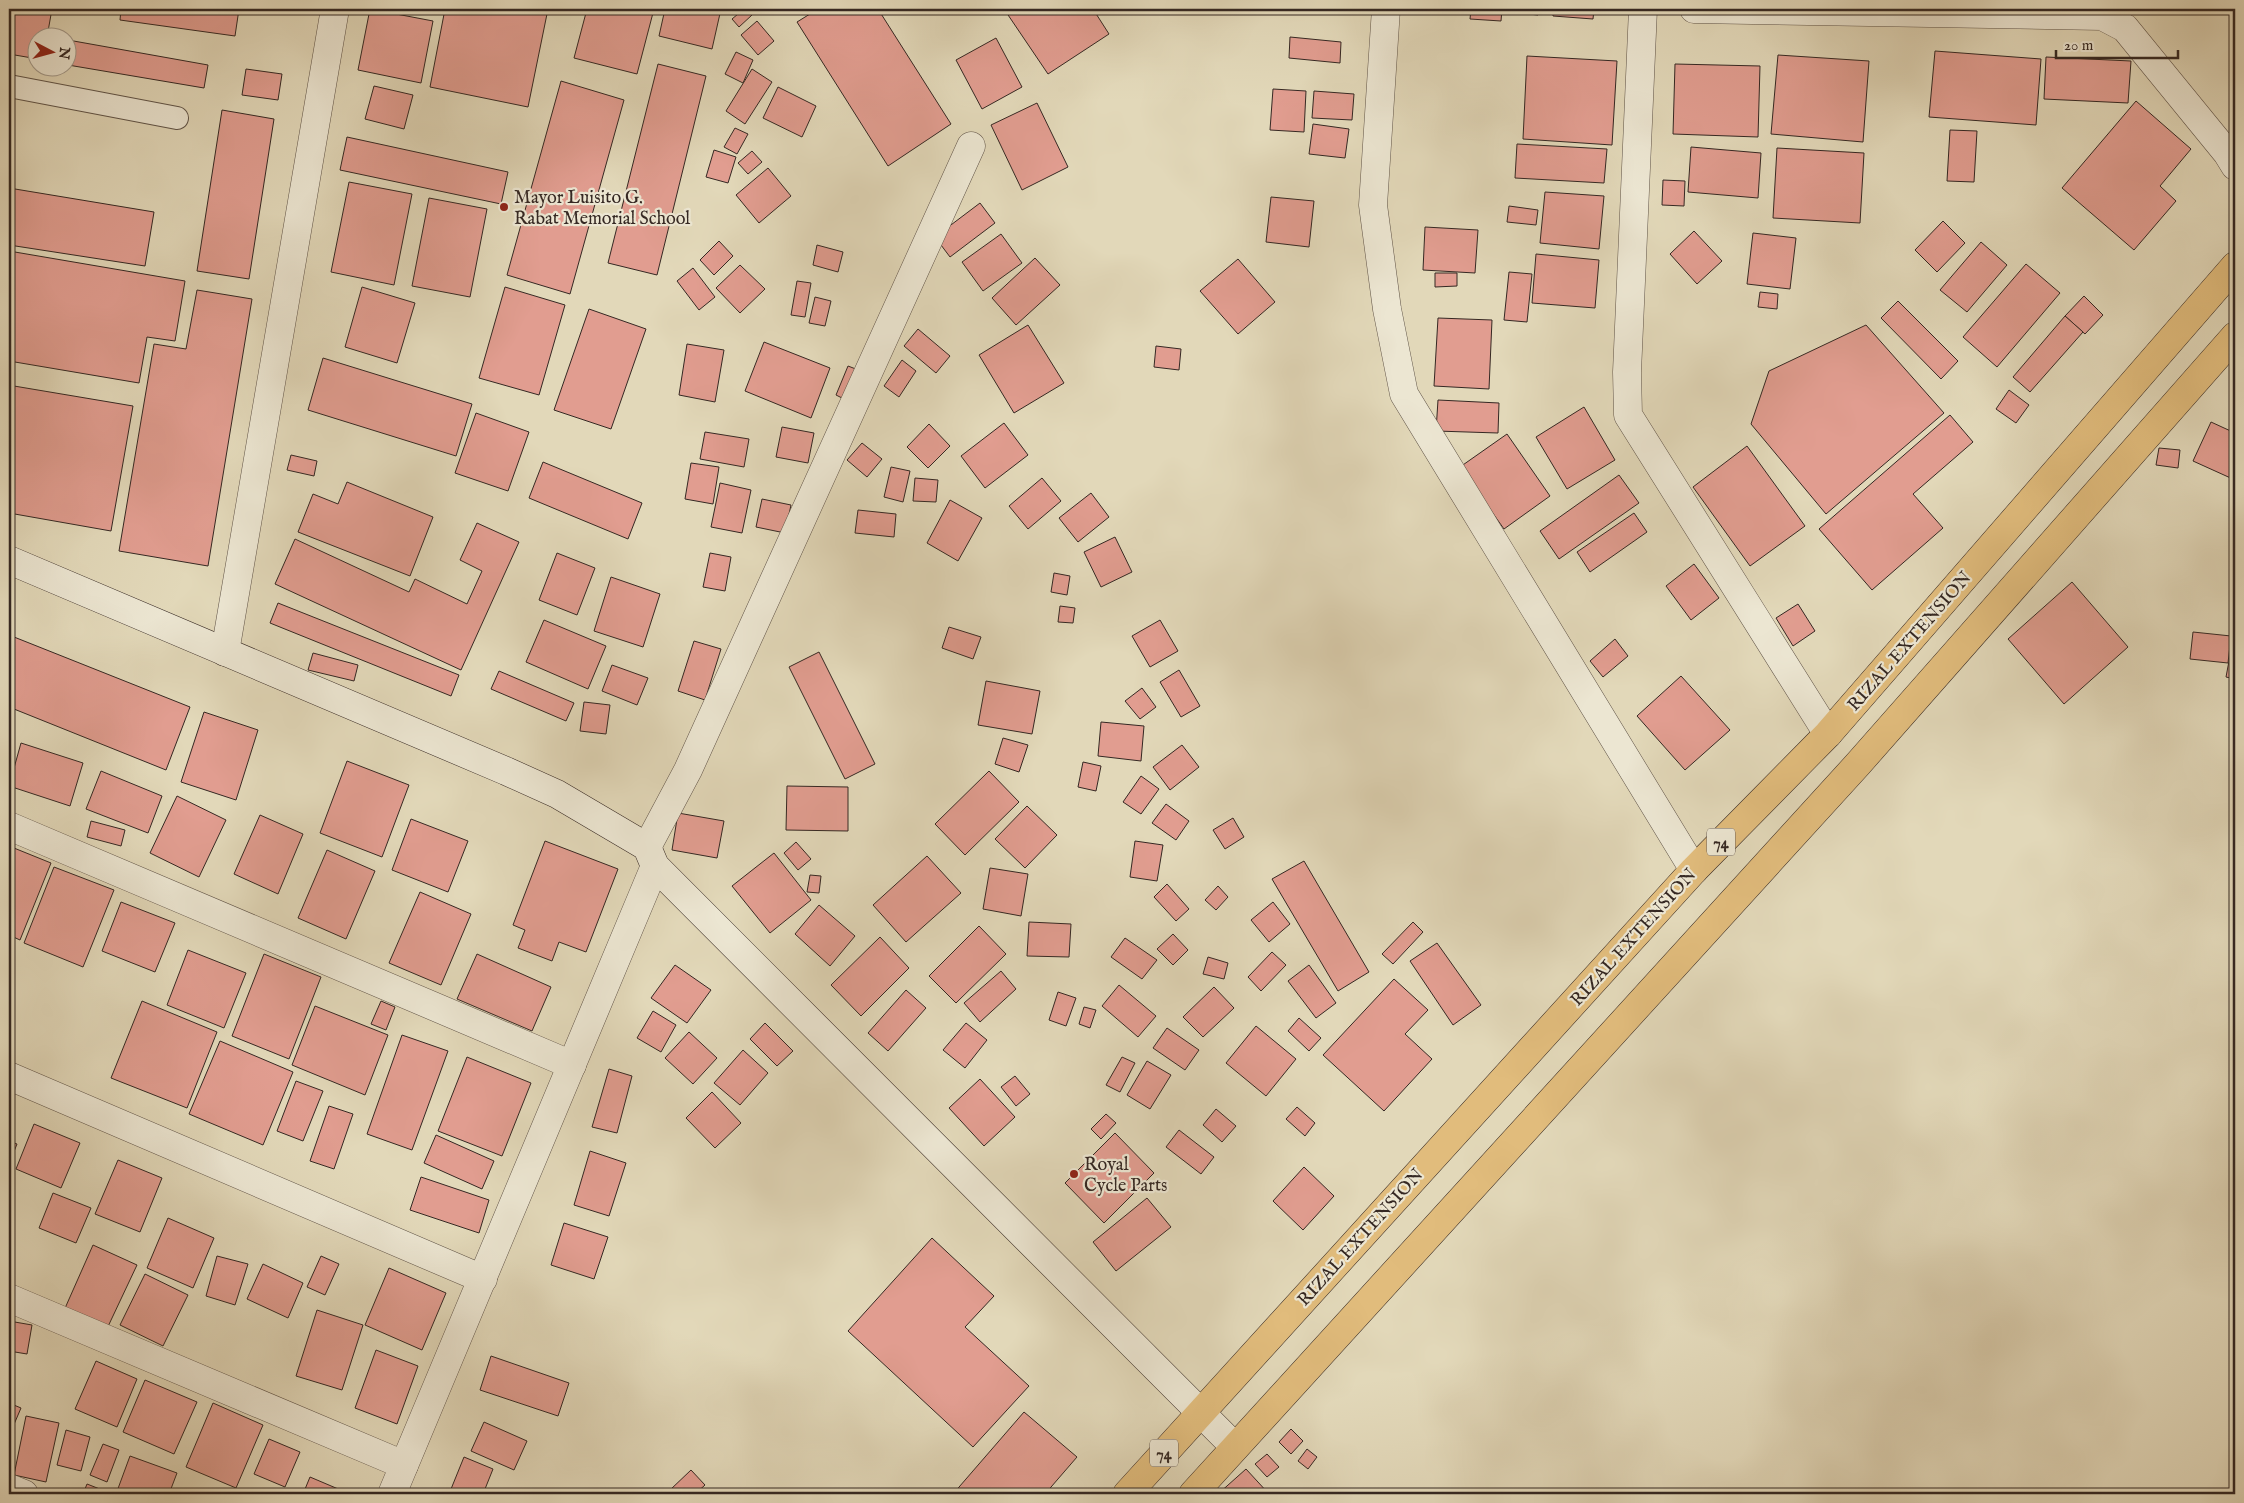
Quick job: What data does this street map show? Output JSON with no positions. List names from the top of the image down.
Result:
{
  "streets": {
    "main road": ["RIZAL EXTENSION", "74"]
  },
  "places": ["Mayor Luisito G. Rabat Memorial School", "Royal Cycle Parts"],
  "scale_bar": "20 m",
  "north": "right"
}
